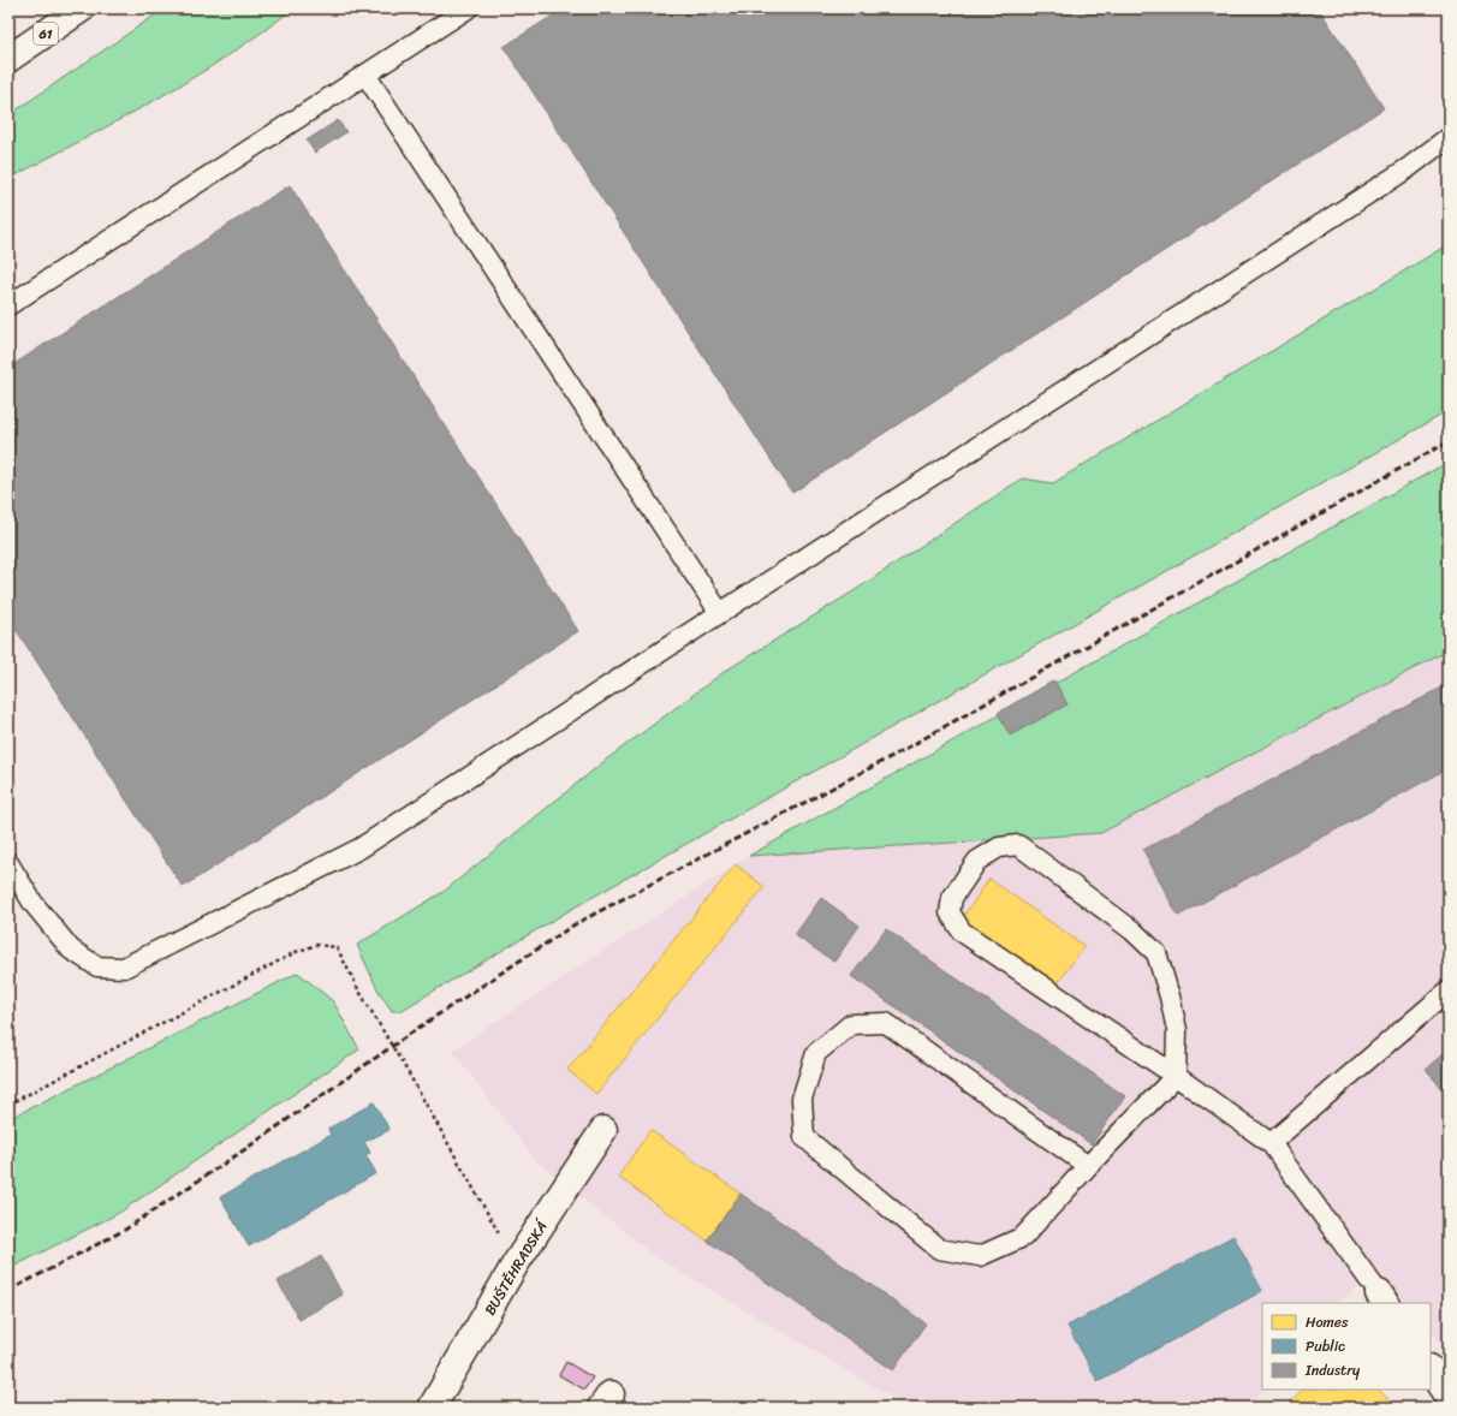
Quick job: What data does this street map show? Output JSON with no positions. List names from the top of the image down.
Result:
{
  "streets": {
    "street": ["61", "BUŠTĚHRADSKÁ"]
  },
  "legend": ["Homes", "Public", "Industry"]
}
